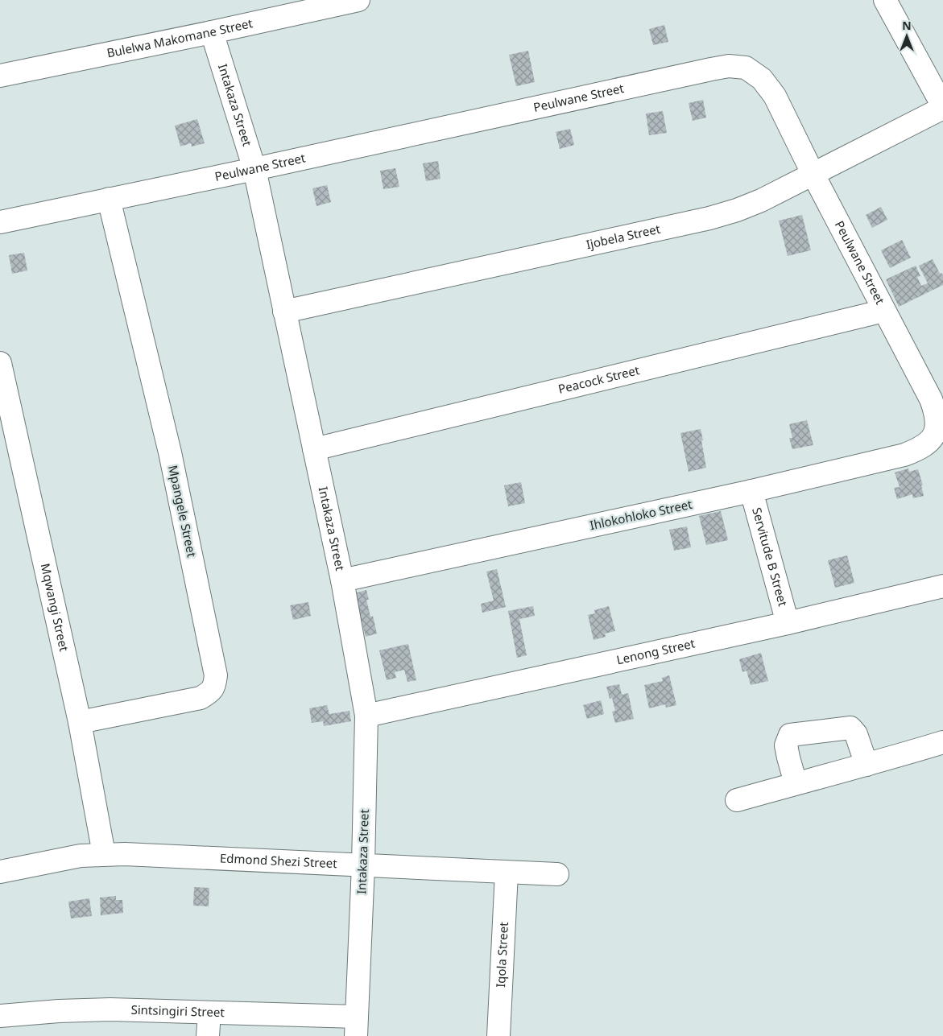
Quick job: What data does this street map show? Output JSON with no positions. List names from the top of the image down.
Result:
{
  "streets": {
    "street": [
      "Bulelwa Makomane Street",
      "Peulwane Street",
      "Intakaza Street",
      "Ijobela Street",
      "Peacock Street",
      "Mpangele Street",
      "Ihlokohloko Street",
      "Servitude B Street",
      "Mqwangi Street",
      "Lenong Street",
      "Edmond Shezi Street",
      "Iqola Street",
      "Sintsingiri Street"
    ]
  },
  "crossings": [
    ["Bulelwa Makomane Street", "Intakaza Street"],
    ["Peulwane Street", "Intakaza Street"],
    ["Peulwane Street", "Ijobela Street"],
    ["Peulwane Street", "Peacock Street"],
    ["Peulwane Street", "Mpangele Street"],
    ["Peulwane Street", "Ihlokohloko Street"],
    ["Intakaza Street", "Ijobela Street"],
    ["Intakaza Street", "Peacock Street"],
    ["Intakaza Street", "Ihlokohloko Street"],
    ["Intakaza Street", "Lenong Street"],
    ["Intakaza Street", "Edmond Shezi Street"],
    ["Intakaza Street", "Sintsingiri Street"],
    ["Mpangele Street", "Mqwangi Street"],
    ["Ihlokohloko Street", "Servitude B Street"],
    ["Servitude B Street", "Lenong Street"],
    ["Mqwangi Street", "Edmond Shezi Street"],
    ["Edmond Shezi Street", "Iqola Street"]
  ],
  "north": "top"
}
